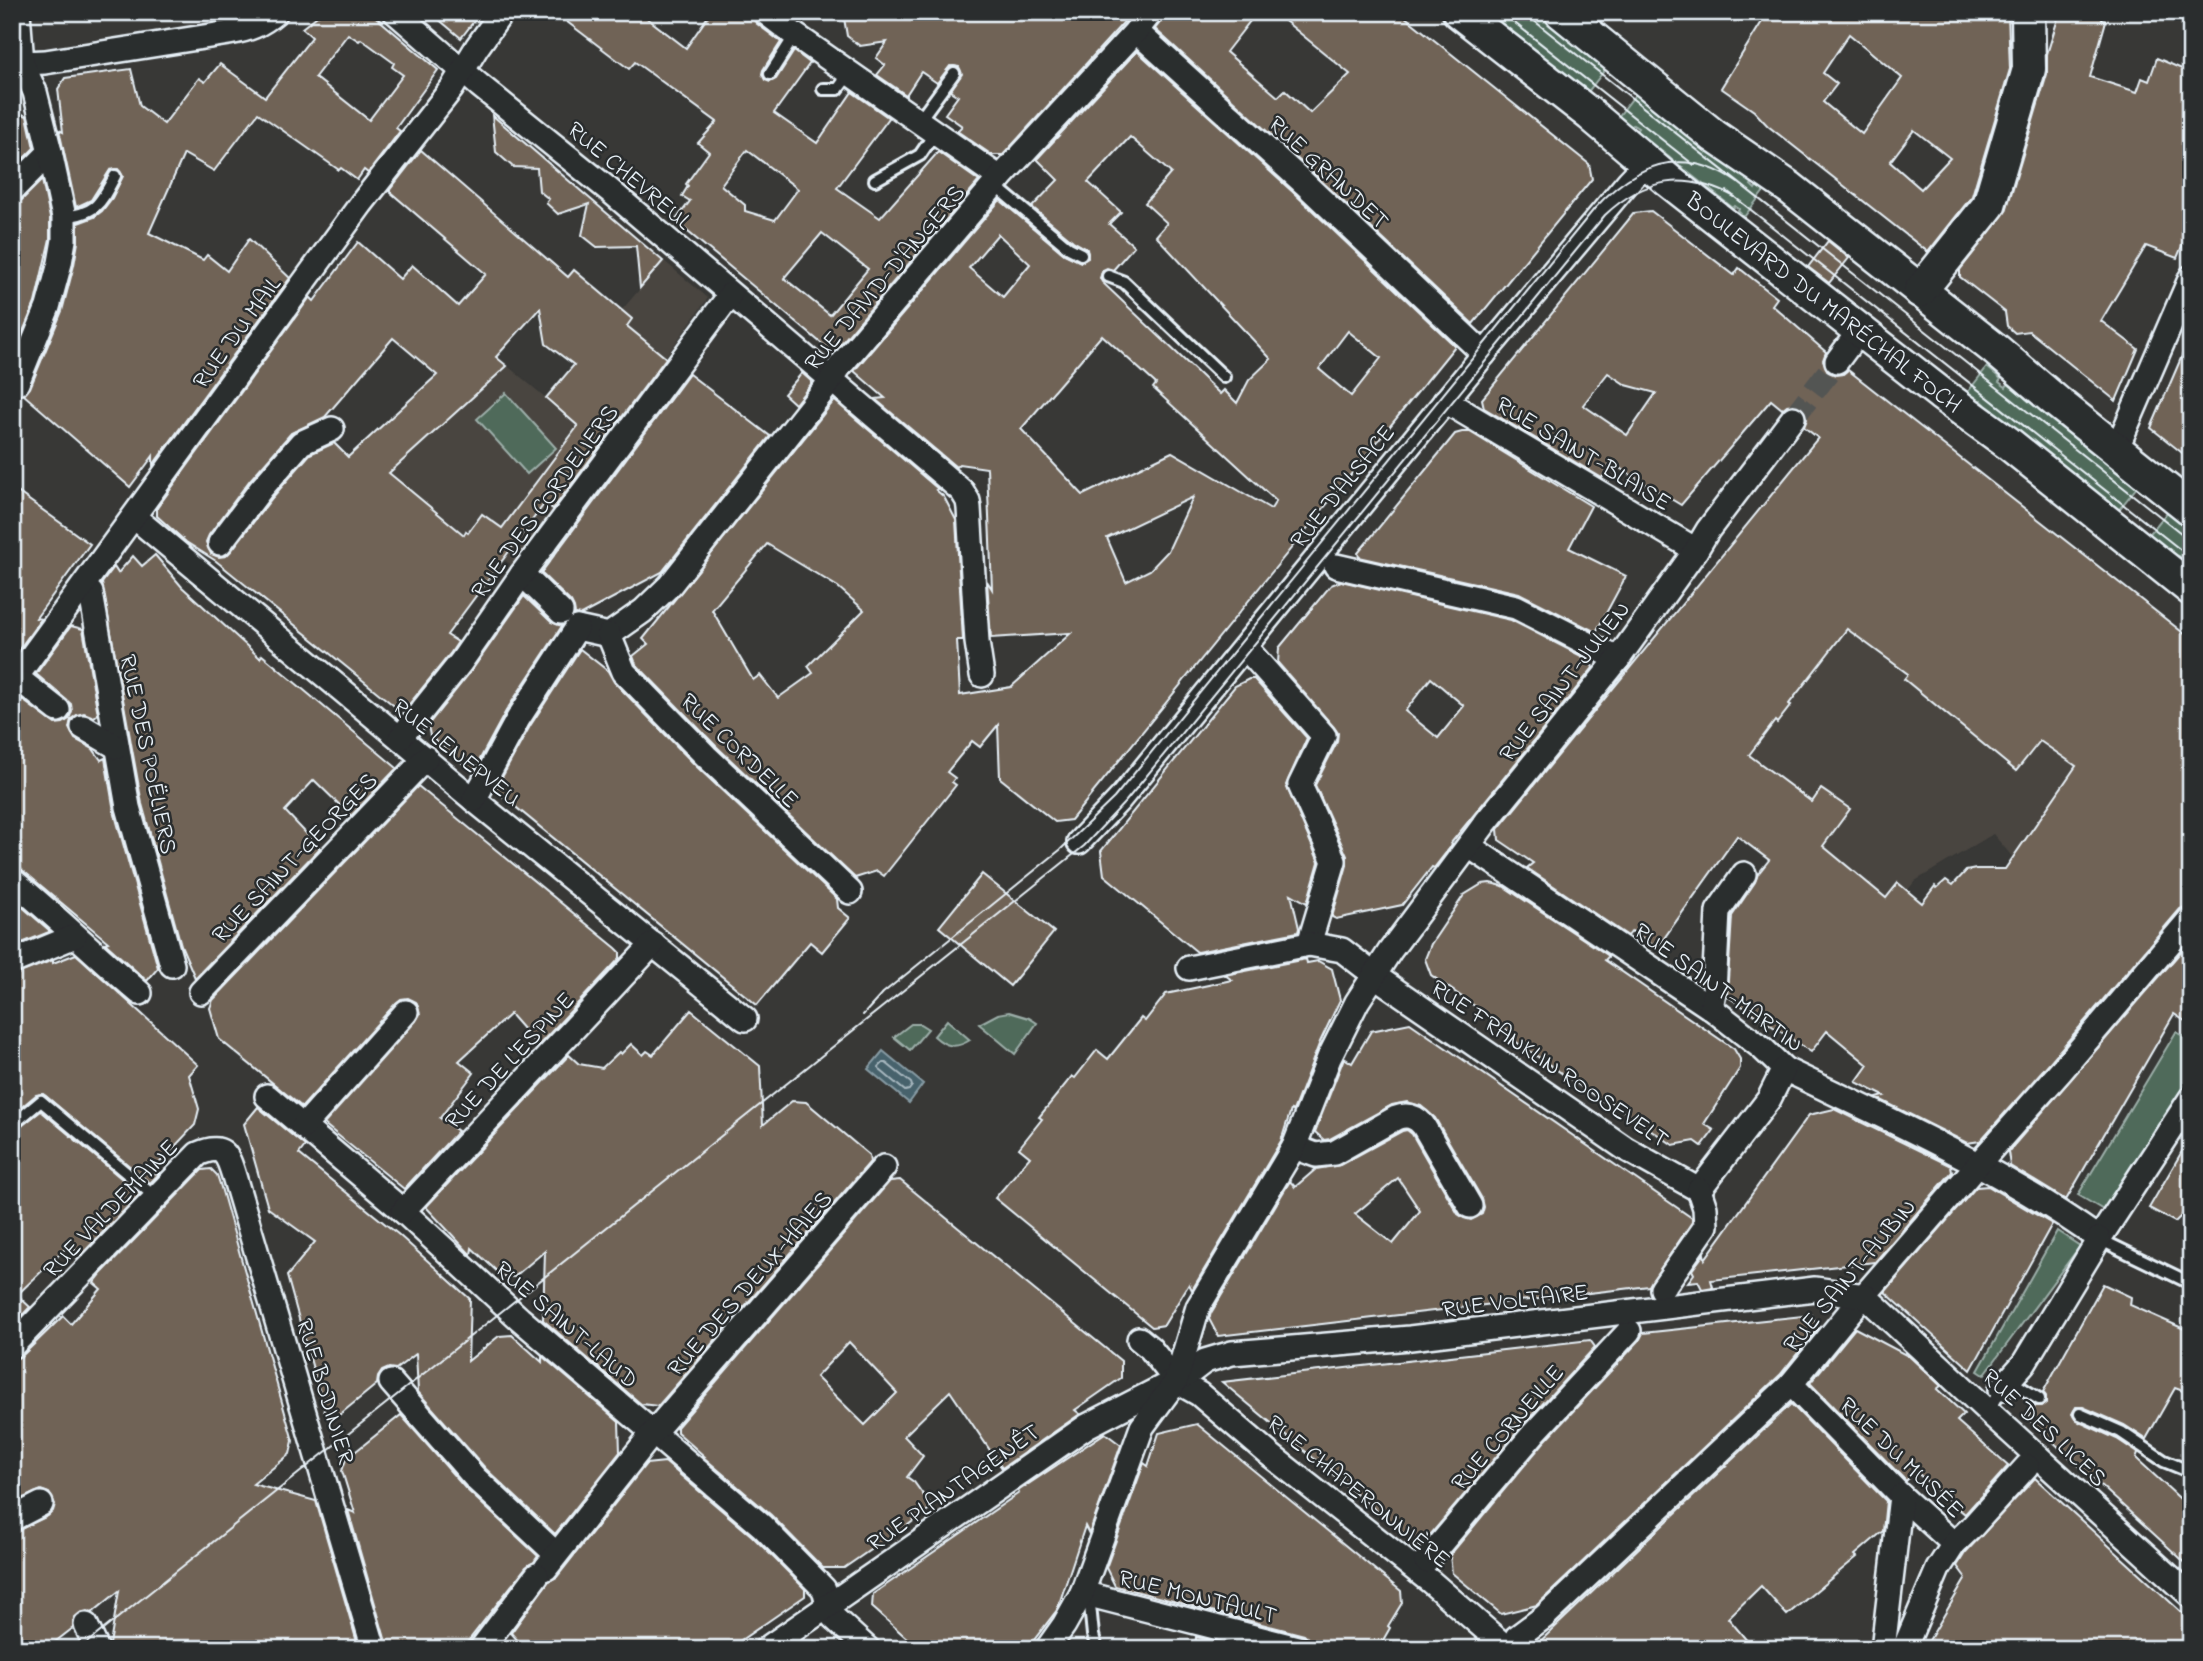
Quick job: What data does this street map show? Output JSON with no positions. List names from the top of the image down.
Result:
{
  "streets": {
    "main road": ["BOULEVARD DU MARÉCHAL FOCH"],
    "street": [
      "RUE GRANDET",
      "RUE CHEVREUL",
      "RUE DAVID-D'ANGERS",
      "RUE DU MAIL",
      "RUE SAINT-BLAISE",
      "RUE D'ALSACE",
      "RUE DES CORDELIERS",
      "RUE SAINT-JULIEN",
      "RUE CORDELLE",
      "RUE LENEPVEU",
      "RUE DES POËLIERS",
      "RUE SAINT-GEORGES",
      "RUE SAINT-MARTIN",
      "RUE DE L'ESPINE",
      "RUE FRANKLIN ROOSEVELT",
      "RUE VALDEMAINE",
      "RUE SAINT-AUBIN",
      "RUE DES DEUX-HAIES",
      "RUE VOLTAIRE",
      "RUE SAINT-LAUD",
      "RUE BODINIER",
      "RUE CORNEILLE",
      "RUE DES LICES",
      "RUE DU MUSÉE",
      "RUE PLANTAGENÊT",
      "RUE CHAPERONNIÈRE",
      "RUE MONTAULT"
    ]
  },
  "crossings": [
    ["RUE GRANDET", "RUE DAVID-D'ANGERS"],
    ["RUE GRANDET", "RUE D'ALSACE"],
    ["RUE CHEVREUL", "RUE DAVID-D'ANGERS"],
    ["RUE CHEVREUL", "RUE DU MAIL"],
    ["RUE CHEVREUL", "RUE DES CORDELIERS"],
    ["RUE DAVID-D'ANGERS", "RUE CORDELLE"],
    ["BOULEVARD DU MARÉCHAL FOCH", "RUE D'ALSACE"],
    ["RUE SAINT-BLAISE", "RUE D'ALSACE"],
    ["RUE SAINT-BLAISE", "RUE SAINT-JULIEN"],
    ["RUE DES CORDELIERS", "RUE LENEPVEU"],
    ["RUE SAINT-JULIEN", "RUE SAINT-MARTIN"],
    ["RUE SAINT-JULIEN", "RUE FRANKLIN ROOSEVELT"],
    ["RUE SAINT-JULIEN", "RUE VOLTAIRE"],
    ["RUE SAINT-JULIEN", "RUE PLANTAGENÊT"],
    ["RUE SAINT-JULIEN", "RUE CHAPERONNIÈRE"],
    ["RUE LENEPVEU", "RUE SAINT-GEORGES"],
    ["RUE LENEPVEU", "RUE DE L'ESPINE"],
    ["RUE SAINT-MARTIN", "RUE SAINT-AUBIN"],
    ["RUE DE L'ESPINE", "RUE SAINT-LAUD"],
    ["RUE VALDEMAINE", "RUE BODINIER"],
    ["RUE SAINT-AUBIN", "RUE VOLTAIRE"],
    ["RUE SAINT-AUBIN", "RUE DES LICES"],
    ["RUE SAINT-AUBIN", "RUE DU MUSÉE"],
    ["RUE SAINT-AUBIN", "RUE CHAPERONNIÈRE"],
    ["RUE DES DEUX-HAIES", "RUE SAINT-LAUD"],
    ["RUE VOLTAIRE", "RUE DES LICES"],
    ["RUE VOLTAIRE", "RUE PLANTAGENÊT"],
    ["RUE VOLTAIRE", "RUE CHAPERONNIÈRE"],
    ["RUE PLANTAGENÊT", "RUE CHAPERONNIÈRE"]
  ]
}
